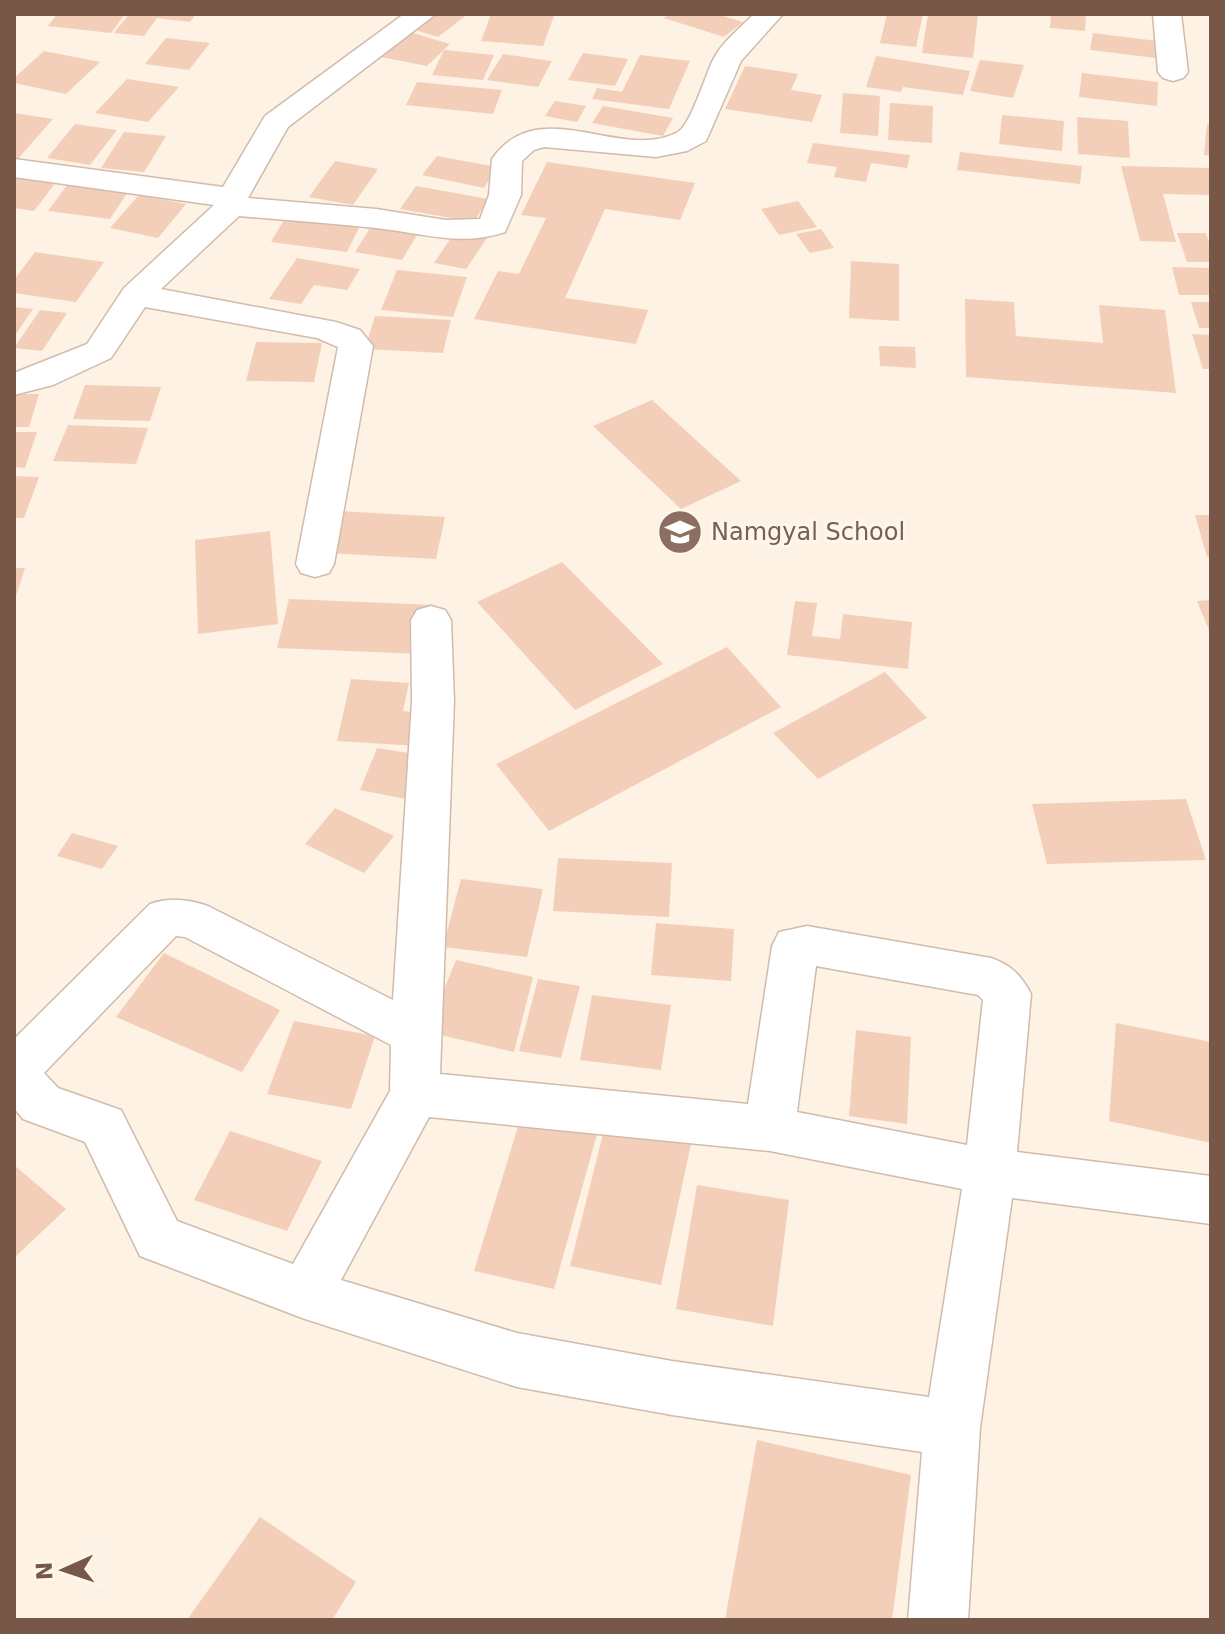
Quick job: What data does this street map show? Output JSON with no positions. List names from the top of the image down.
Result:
{
  "places": {
    "school or university": ["Namgyal School"]
  },
  "north": "left"
}
